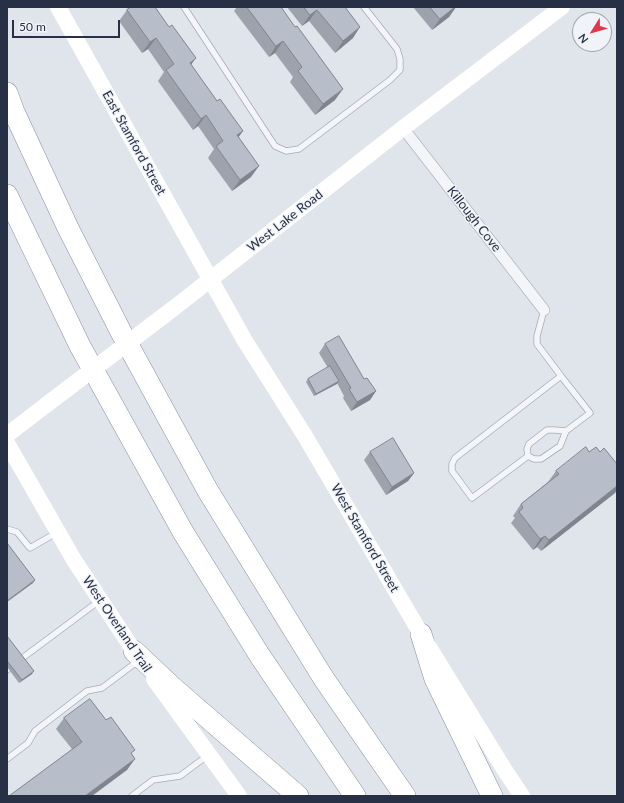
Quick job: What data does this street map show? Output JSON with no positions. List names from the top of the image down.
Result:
{
  "streets": {
    "main road": [
      "East Stamford Street",
      "West Lake Road",
      "West Stamford Street",
      "West Overland Trail"
    ],
    "street": ["Killough Cove"]
  },
  "crossings": [
    ["East Stamford Street", "West Lake Road"],
    ["East Stamford Street", "West Stamford Street"],
    ["Killough Cove", "West Lake Road"],
    ["West Lake Road", "West Stamford Street"]
  ],
  "scale_bar": "50 m",
  "north": "bottom left"
}
